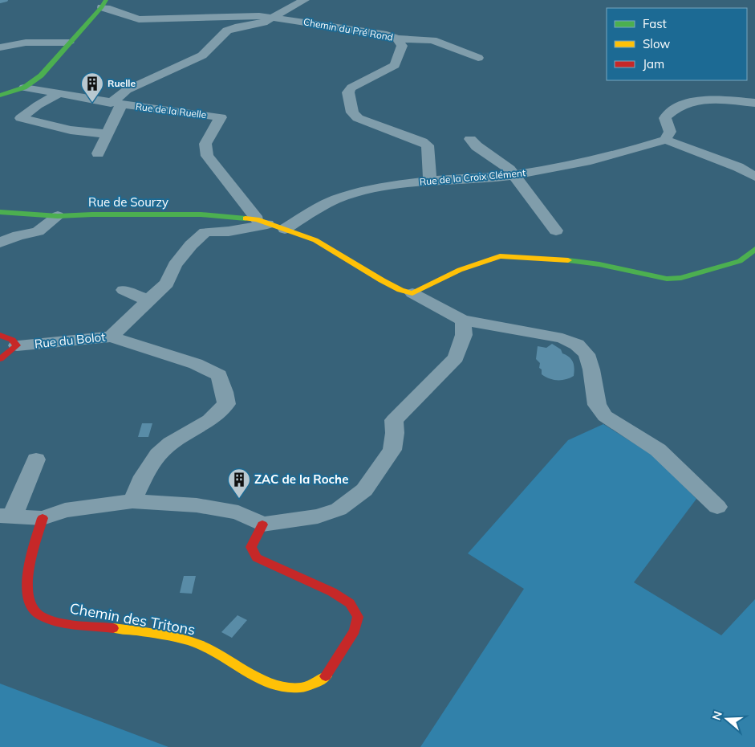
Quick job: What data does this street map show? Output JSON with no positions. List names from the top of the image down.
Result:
{
  "streets": {
    "street": [
      "Chemin du Pré Rond",
      "Rue de la Ruelle",
      "Rue de la Croix Clément",
      "Rue de Sourzy",
      "Rue du Bolot",
      "Chemin des Tritons"
    ]
  },
  "crossings": [
    ["Chemin du Pré Rond", "Rue de la Croix Clément"],
    ["Rue de la Ruelle", "Rue de Sourzy"],
    ["Rue de la Ruelle", "Rue du Bolot"],
    ["Rue de la Croix Clément", "Rue de Sourzy"],
    ["Rue de Sourzy", "Rue du Bolot"]
  ],
  "places": {
    "building": ["Ruelle", "ZAC de la Roche"]
  },
  "legend": ["Fast", "Slow", "Jam"],
  "north": "left"
}
